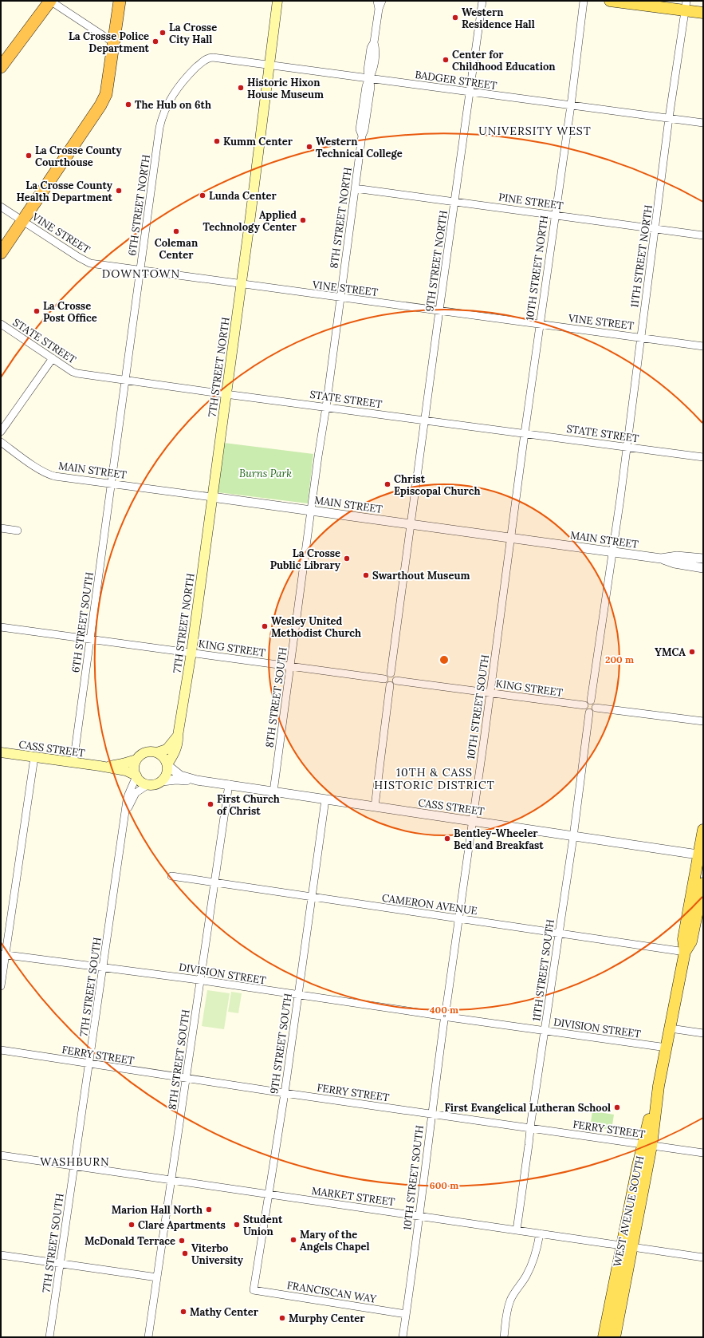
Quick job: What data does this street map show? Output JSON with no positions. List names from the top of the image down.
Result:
{
  "streets": {
    "main road": ["7TH STREET NORTH", "CASS STREET", "WEST AVENUE SOUTH"],
    "street": [
      "BADGER STREET",
      "PINE STREET",
      "6TH STREET NORTH",
      "8TH STREET NORTH",
      "VINE STREET",
      "11TH STREET NORTH",
      "9TH STREET NORTH",
      "10TH STREET NORTH",
      "STATE STREET",
      "MAIN STREET",
      "6TH STREET SOUTH",
      "KING STREET",
      "8TH STREET SOUTH",
      "10TH STREET SOUTH",
      "CAMERON AVENUE",
      "11TH STREET SOUTH",
      "DIVISION STREET",
      "7TH STREET SOUTH",
      "9TH STREET SOUTH",
      "FERRY STREET",
      "MARKET STREET",
      "FRANCISCAN WAY"
    ]
  },
  "crossings": [
    ["BADGER STREET", "6TH STREET NORTH"],
    ["BADGER STREET", "8TH STREET NORTH"],
    ["BADGER STREET", "11TH STREET NORTH"],
    ["BADGER STREET", "9TH STREET NORTH"],
    ["BADGER STREET", "10TH STREET NORTH"],
    ["BADGER STREET", "7TH STREET NORTH"],
    ["PINE STREET", "8TH STREET NORTH"],
    ["PINE STREET", "11TH STREET NORTH"],
    ["PINE STREET", "9TH STREET NORTH"],
    ["PINE STREET", "10TH STREET NORTH"],
    ["6TH STREET NORTH", "VINE STREET"],
    ["6TH STREET NORTH", "STATE STREET"],
    ["6TH STREET NORTH", "MAIN STREET"],
    ["6TH STREET NORTH", "6TH STREET SOUTH"],
    ["8TH STREET NORTH", "VINE STREET"],
    ["8TH STREET NORTH", "STATE STREET"],
    ["8TH STREET NORTH", "MAIN STREET"],
    ["8TH STREET NORTH", "8TH STREET SOUTH"],
    ["VINE STREET", "11TH STREET NORTH"],
    ["VINE STREET", "9TH STREET NORTH"],
    ["VINE STREET", "10TH STREET NORTH"],
    ["VINE STREET", "7TH STREET NORTH"],
    ["11TH STREET NORTH", "STATE STREET"],
    ["11TH STREET NORTH", "MAIN STREET"],
    ["9TH STREET NORTH", "STATE STREET"],
    ["9TH STREET NORTH", "MAIN STREET"],
    ["10TH STREET NORTH", "STATE STREET"],
    ["10TH STREET NORTH", "MAIN STREET"],
    ["10TH STREET NORTH", "10TH STREET SOUTH"],
    ["STATE STREET", "7TH STREET NORTH"],
    ["7TH STREET NORTH", "MAIN STREET"],
    ["7TH STREET NORTH", "KING STREET"],
    ["7TH STREET NORTH", "CASS STREET"],
    ["7TH STREET NORTH", "7TH STREET SOUTH"],
    ["MAIN STREET", "6TH STREET SOUTH"],
    ["MAIN STREET", "8TH STREET SOUTH"],
    ["MAIN STREET", "10TH STREET SOUTH"],
    ["6TH STREET SOUTH", "KING STREET"],
    ["6TH STREET SOUTH", "CASS STREET"],
    ["KING STREET", "8TH STREET SOUTH"],
    ["KING STREET", "10TH STREET SOUTH"],
    ["KING STREET", "11TH STREET SOUTH"],
    ["8TH STREET SOUTH", "CASS STREET"],
    ["8TH STREET SOUTH", "CAMERON AVENUE"],
    ["8TH STREET SOUTH", "DIVISION STREET"],
    ["8TH STREET SOUTH", "FERRY STREET"],
    ["8TH STREET SOUTH", "MARKET STREET"],
    ["10TH STREET SOUTH", "CASS STREET"],
    ["10TH STREET SOUTH", "CAMERON AVENUE"],
    ["10TH STREET SOUTH", "DIVISION STREET"],
    ["10TH STREET SOUTH", "FERRY STREET"],
    ["10TH STREET SOUTH", "MARKET STREET"],
    ["10TH STREET SOUTH", "FRANCISCAN WAY"],
    ["CASS STREET", "11TH STREET SOUTH"],
    ["CASS STREET", "7TH STREET SOUTH"],
    ["CASS STREET", "9TH STREET SOUTH"],
    ["CASS STREET", "WEST AVENUE SOUTH"],
    ["CAMERON AVENUE", "11TH STREET SOUTH"],
    ["CAMERON AVENUE", "9TH STREET SOUTH"],
    ["CAMERON AVENUE", "WEST AVENUE SOUTH"],
    ["11TH STREET SOUTH", "DIVISION STREET"],
    ["11TH STREET SOUTH", "FERRY STREET"],
    ["11TH STREET SOUTH", "MARKET STREET"],
    ["DIVISION STREET", "7TH STREET SOUTH"],
    ["DIVISION STREET", "9TH STREET SOUTH"],
    ["DIVISION STREET", "WEST AVENUE SOUTH"],
    ["7TH STREET SOUTH", "FERRY STREET"],
    ["7TH STREET SOUTH", "MARKET STREET"],
    ["9TH STREET SOUTH", "FERRY STREET"],
    ["9TH STREET SOUTH", "MARKET STREET"],
    ["9TH STREET SOUTH", "FRANCISCAN WAY"],
    ["FERRY STREET", "WEST AVENUE SOUTH"],
    ["MARKET STREET", "WEST AVENUE SOUTH"]
  ],
  "districts": [
    "UNIVERSITY WEST",
    "DOWNTOWN",
    "10TH & CASS HISTORIC DISTRICT",
    "WASHBURN"
  ],
  "parks": ["Burns Park"],
  "places": [
    "Western Residence Hall",
    "La Crosse City Hall",
    "La Crosse Police Department",
    "Center for Childhood Education",
    "Historic Hixon House Museum",
    "The Hub on 6th",
    "Kumm Center",
    "Western Technical College",
    "La Crosse County Courthouse",
    "La Crosse County Health Department",
    "Lunda Center",
    "Applied Technology Center",
    "Coleman Center",
    "La Crosse Post Office",
    "Christ Episcopal Church",
    "La Crosse Public Library",
    "Swarthout Museum",
    "Wesley United Methodist Church",
    "YMCA",
    "First Church of Christ",
    "Bentley-Wheeler Bed and Breakfast",
    "First Evangelical Lutheran School",
    "Marion Hall North",
    "Clare Apartments",
    "Student Union",
    "Mary of the Angels Chapel",
    "McDonald Terrace",
    "Viterbo University",
    "Mathy Center",
    "Murphy Center"
  ],
  "rings": ["200 m", "400 m", "600 m"]
}
